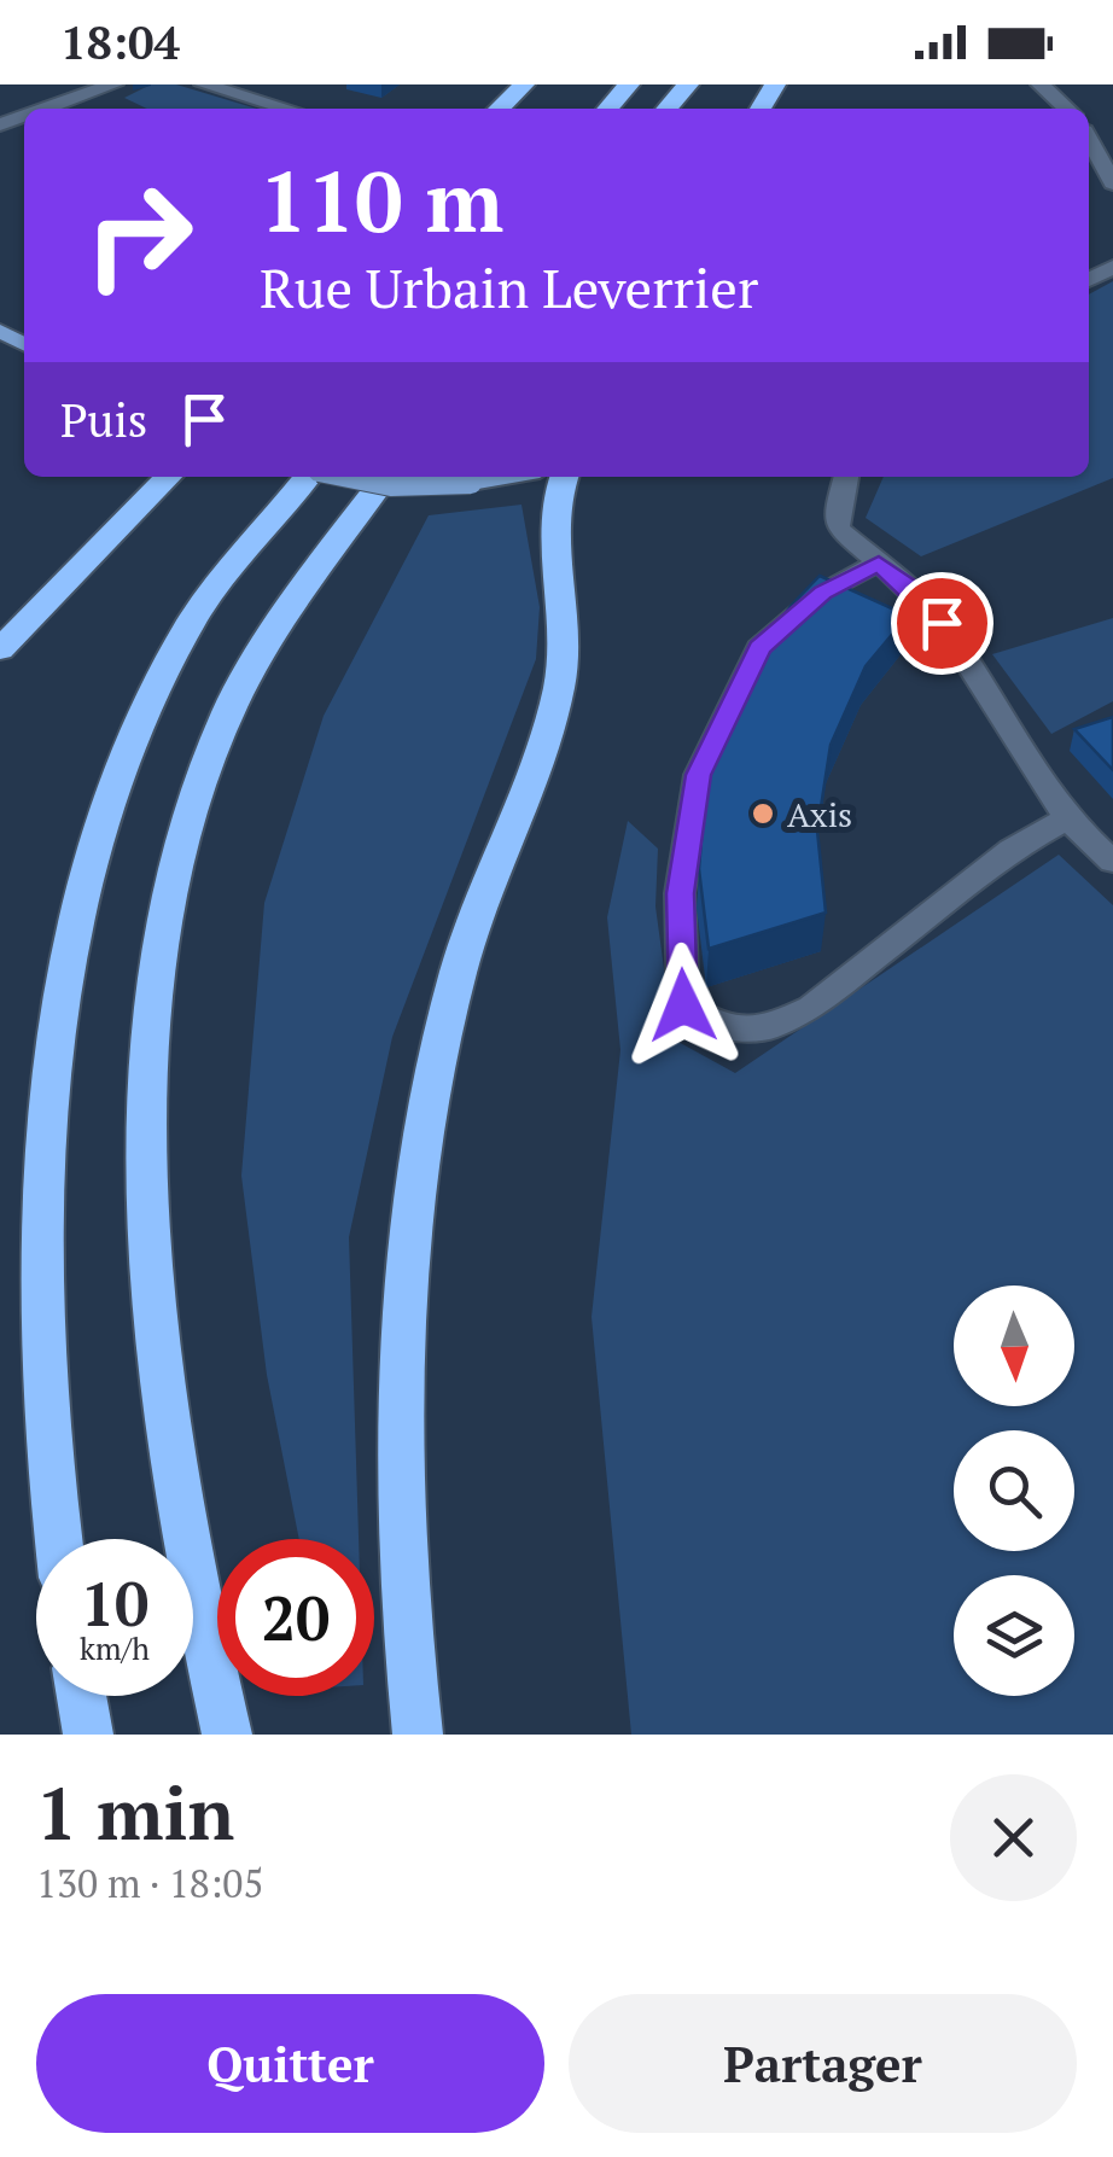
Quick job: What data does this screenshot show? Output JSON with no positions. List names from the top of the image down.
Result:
{
  "places": ["Axis"],
  "north": "bottom",
  "page": {
    "status": "18:04",
    "turn": ["110 m", "Rue Urbain Leverrier"],
    "then": "Puis",
    "speed": "10 km/h",
    "limit": "20",
    "heading": ["1 min", "130 m · 18:05"],
    "buttons": ["Quitter", "Partager"]
  }
}
